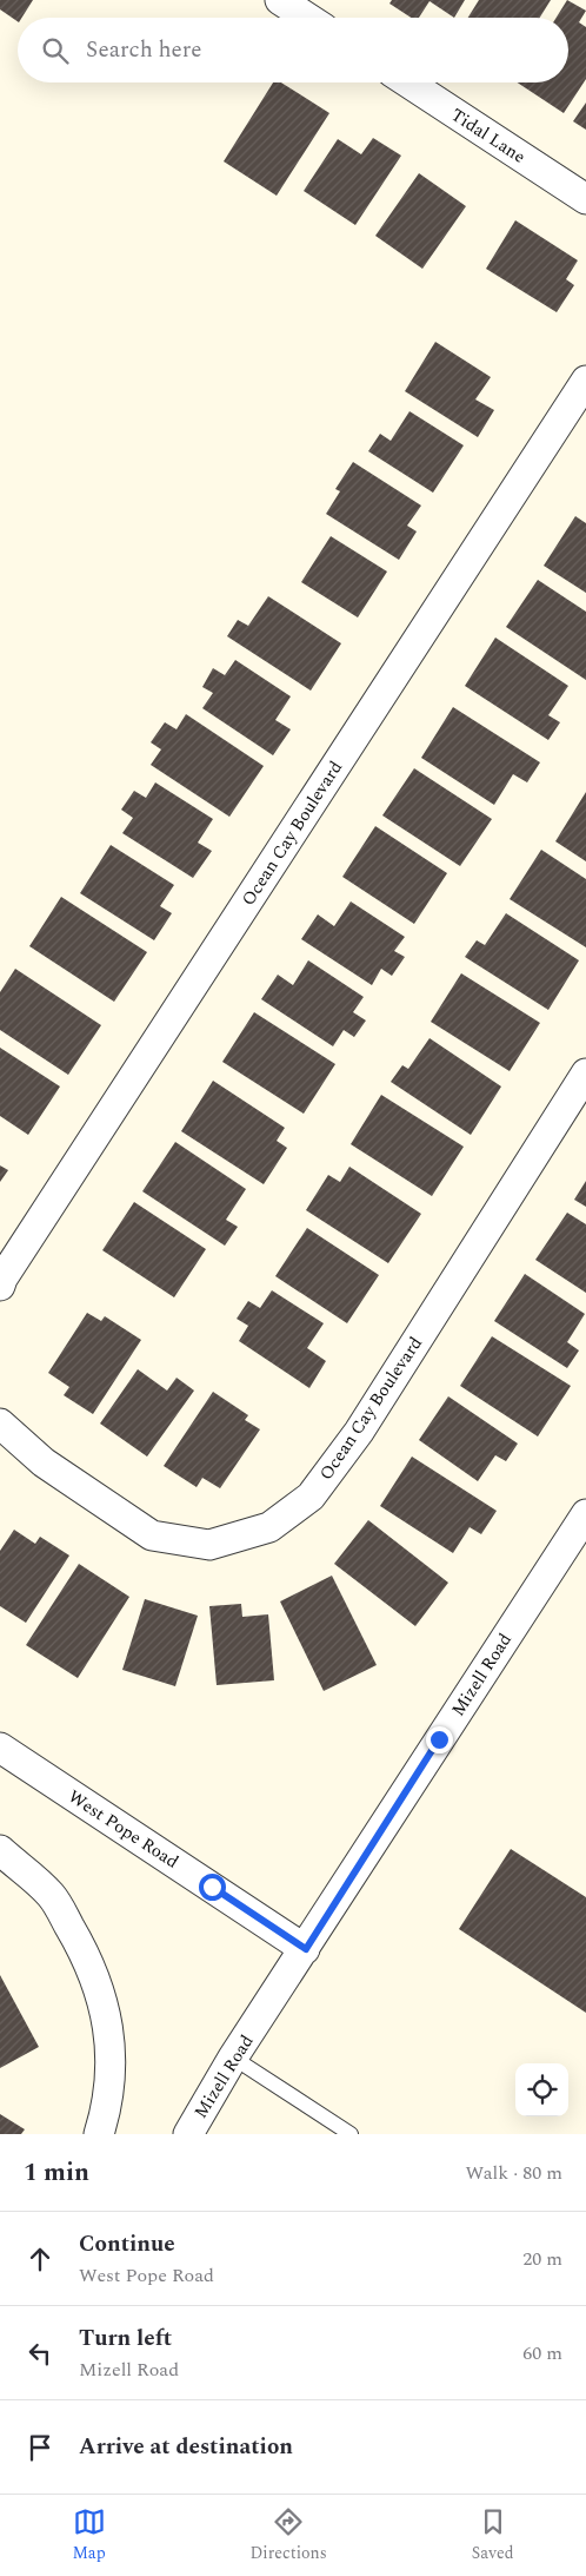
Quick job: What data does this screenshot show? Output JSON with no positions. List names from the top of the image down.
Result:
{
  "streets": {
    "street": [
      "Tidal Lane",
      "Ocean Cay Boulevard",
      "Mizell Road",
      "West Pope Road"
    ]
  },
  "crossings": [
    ["Mizell Road", "West Pope Road"]
  ],
  "page": {
    "search": "Search here",
    "heading": ["1 min", "Walk · 80 m"],
    "list": [
      ["Continue", "West Pope Road", "20 m"],
      ["Turn left", "Mizell Road", "60 m"],
      "Arrive at destination"
    ],
    "nav": ["Map", "Directions", "Saved"]
  }
}
